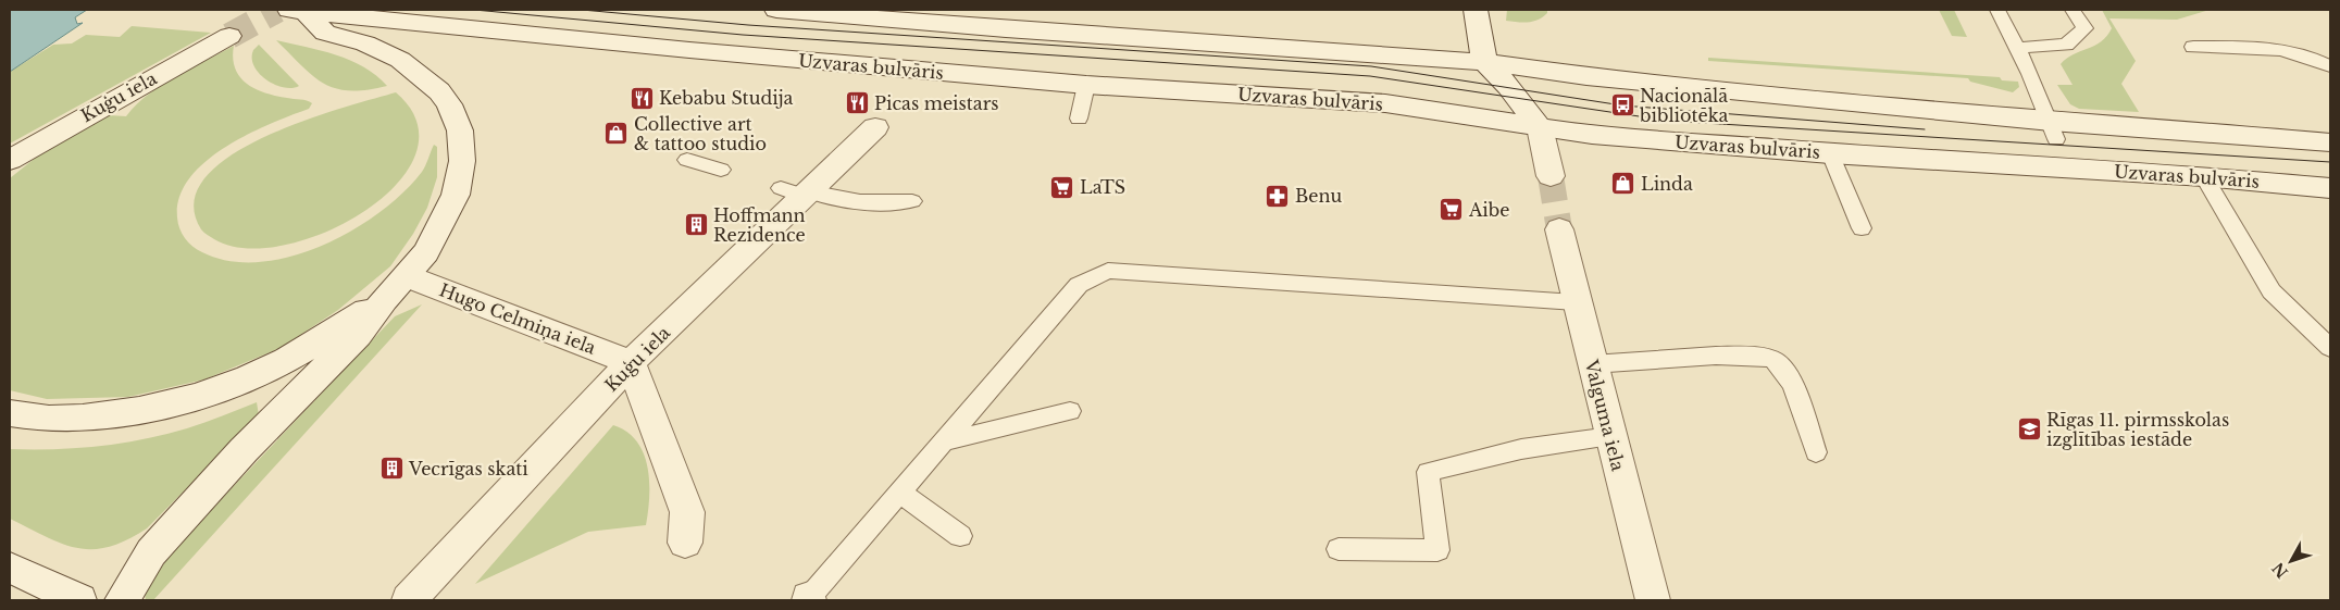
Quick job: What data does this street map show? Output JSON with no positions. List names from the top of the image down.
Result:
{
  "streets": {
    "main road": [
      "Uzvaras bulvāris",
      "Kuģu iela",
      "Hugo Celmiņa iela",
      "Valguma iela"
    ]
  },
  "crossings": [
    ["Kuģu iela", "Hugo Celmiņa iela"]
  ],
  "places": {
    "restaurant": ["Kebabu Studija", "Picas meistars"],
    "bus stop": ["Nacionālā bibliotēka"],
    "shop": ["Collective art & tattoo studio", "Linda"],
    "supermarket": ["LaTS", "Aibe"],
    "pharmacy": ["Benu"],
    "building": ["Hoffmann Rezidence", "Vecrīgas skati"],
    "school or university": ["Rīgas 11. pirmsskolas izglītības iestāde"]
  },
  "north": "bottom left"
}
